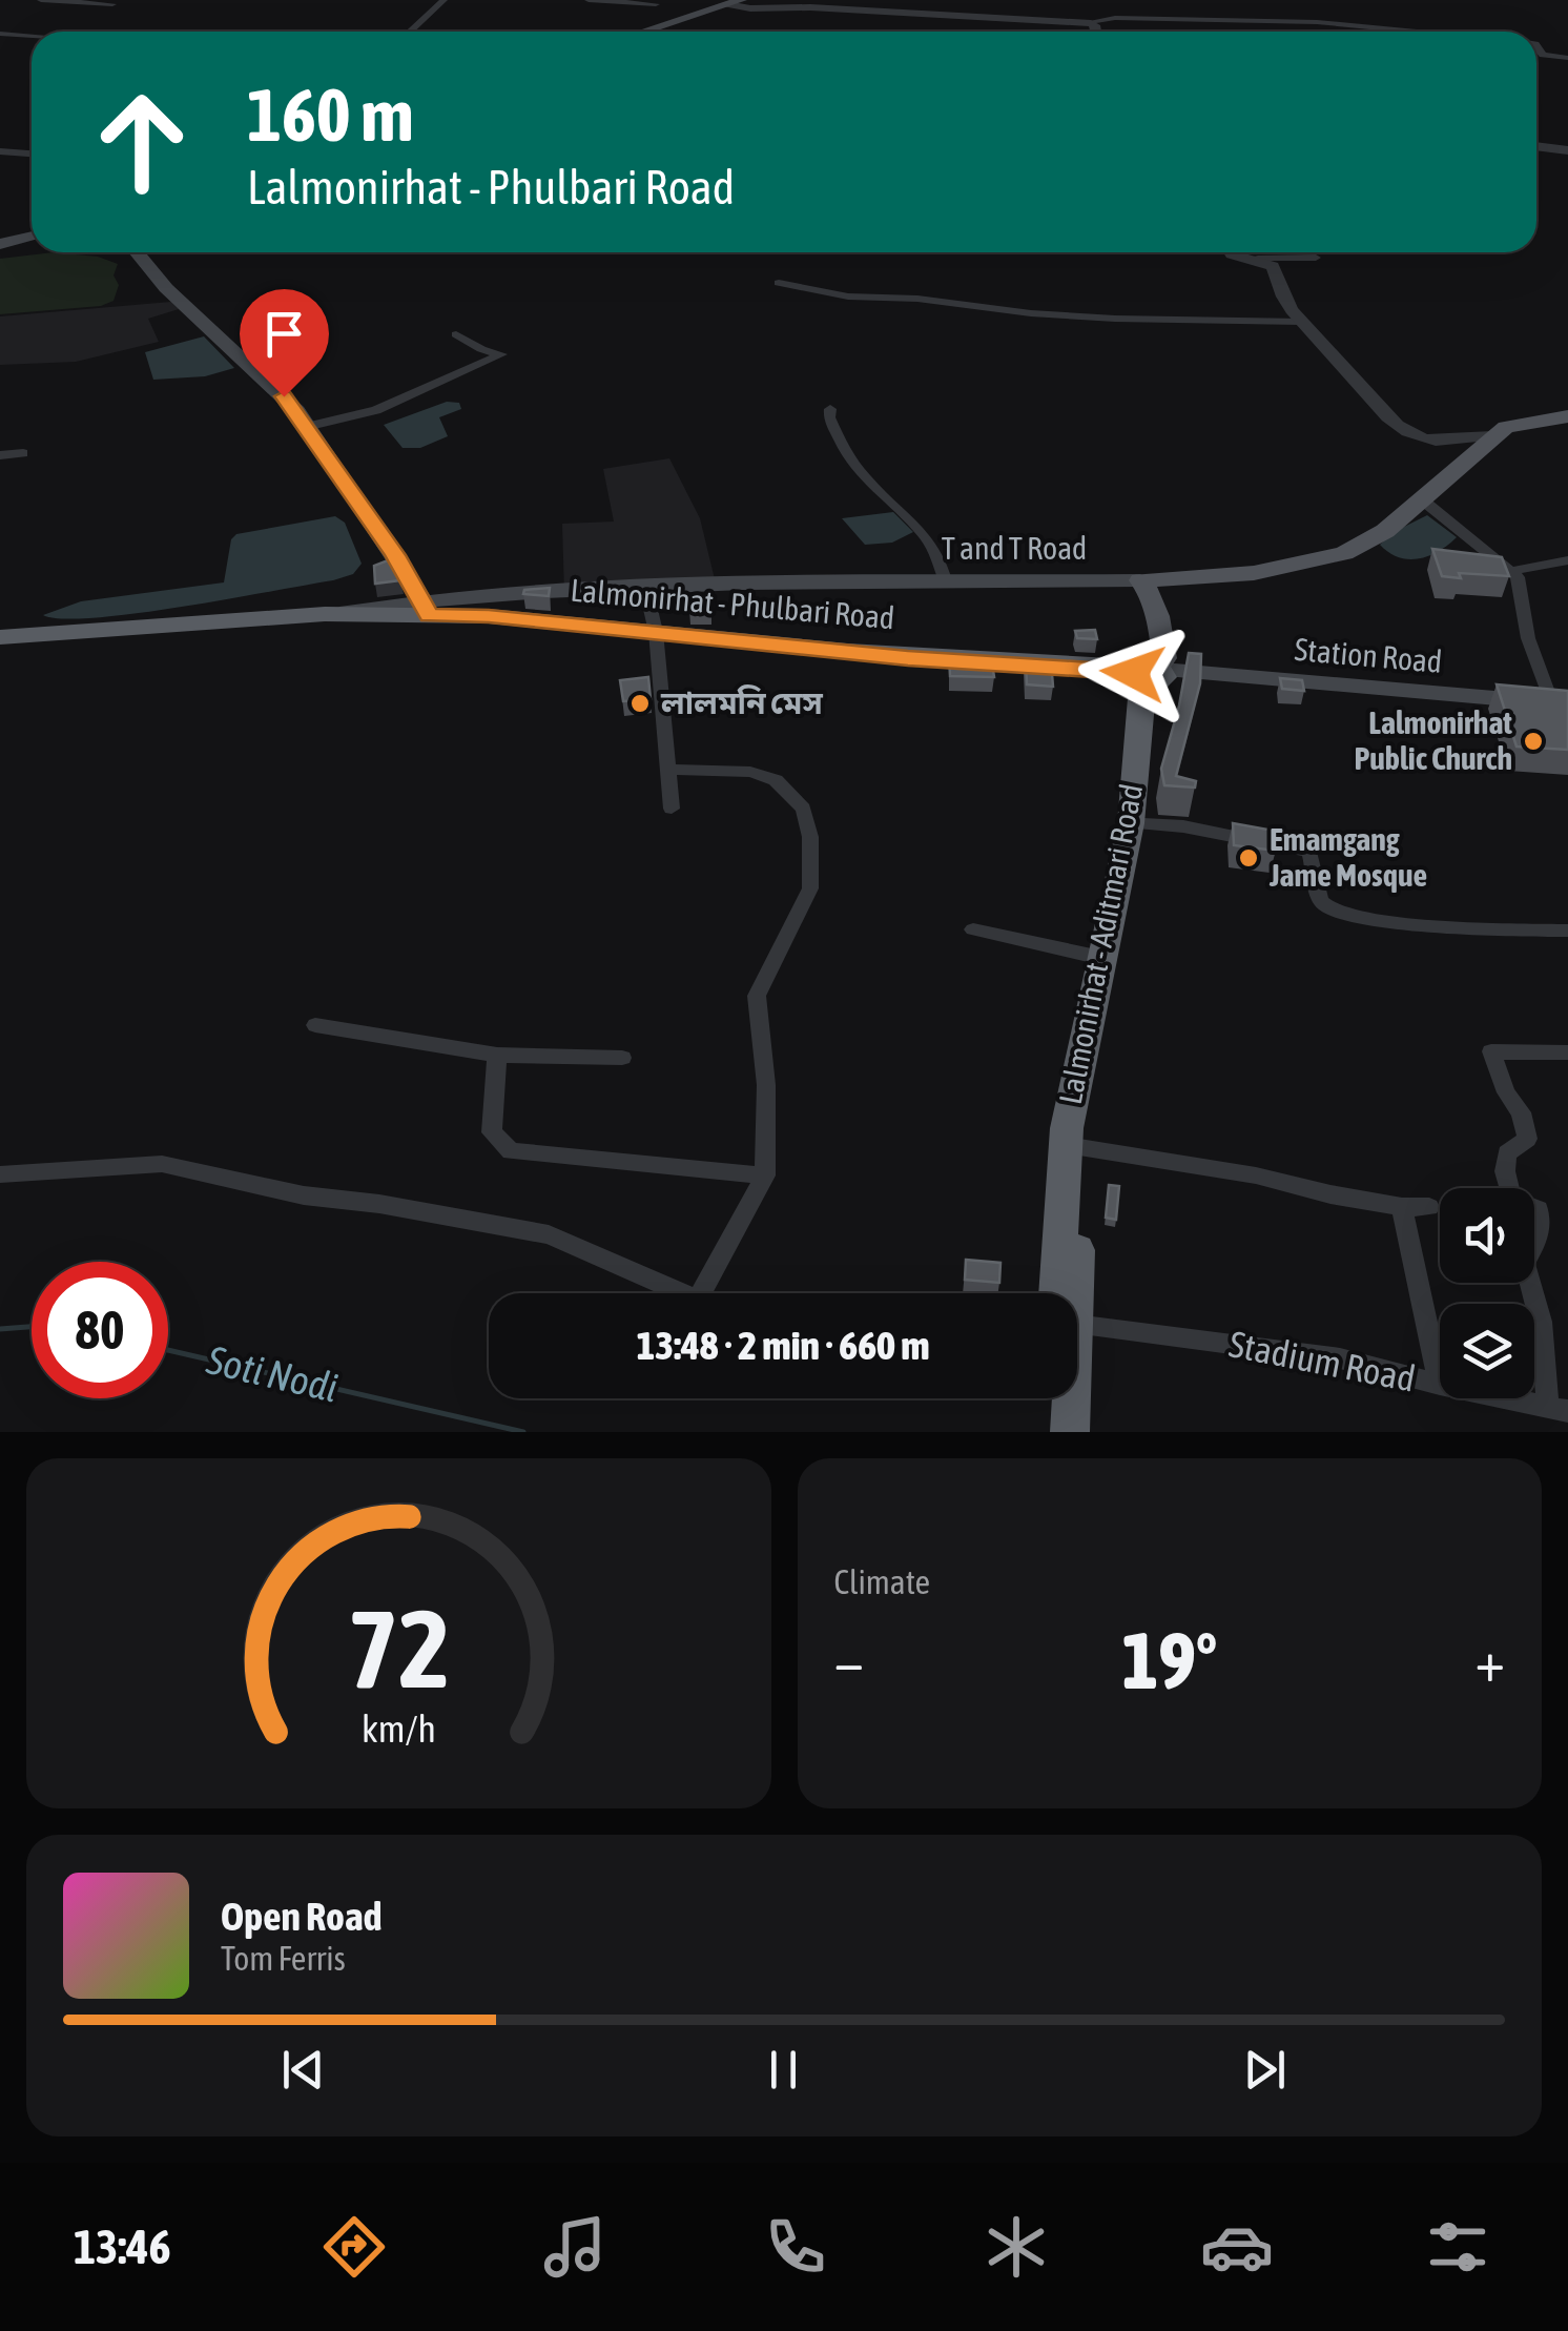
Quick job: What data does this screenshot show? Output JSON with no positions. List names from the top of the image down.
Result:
{
  "streets": {
    "highway": ["Lalmonirhat - Phulbari Road", "Lalmonirhat - Aditmari Road"],
    "main road": ["T and T Road", "Station Road"],
    "street": ["Stadium Road"]
  },
  "crossings": [
    ["T and T Road", "Lalmonirhat - Phulbari Road"],
    ["Lalmonirhat - Phulbari Road", "Station Road"],
    ["Lalmonirhat - Phulbari Road", "Lalmonirhat - Aditmari Road"],
    ["Station Road", "Lalmonirhat - Aditmari Road"]
  ],
  "water": ["Soti Nodi"],
  "places": ["লালমনি মেস", "Lalmonirhat Public Church", "Emamgang Jame Mosque"],
  "page": {
    "turn": ["160 m", "Lalmonirhat - Phulbari Road"],
    "limit": "80",
    "trip": "13:48 · 2 min · 660 m",
    "tile": "Climate",
    "heat": ["−", "19°", "+"],
    "song": ["Open Road", "Tom Ferris"],
    "tabs": "13:46",
    "gauge": ["72", "km/h"]
  }
}
